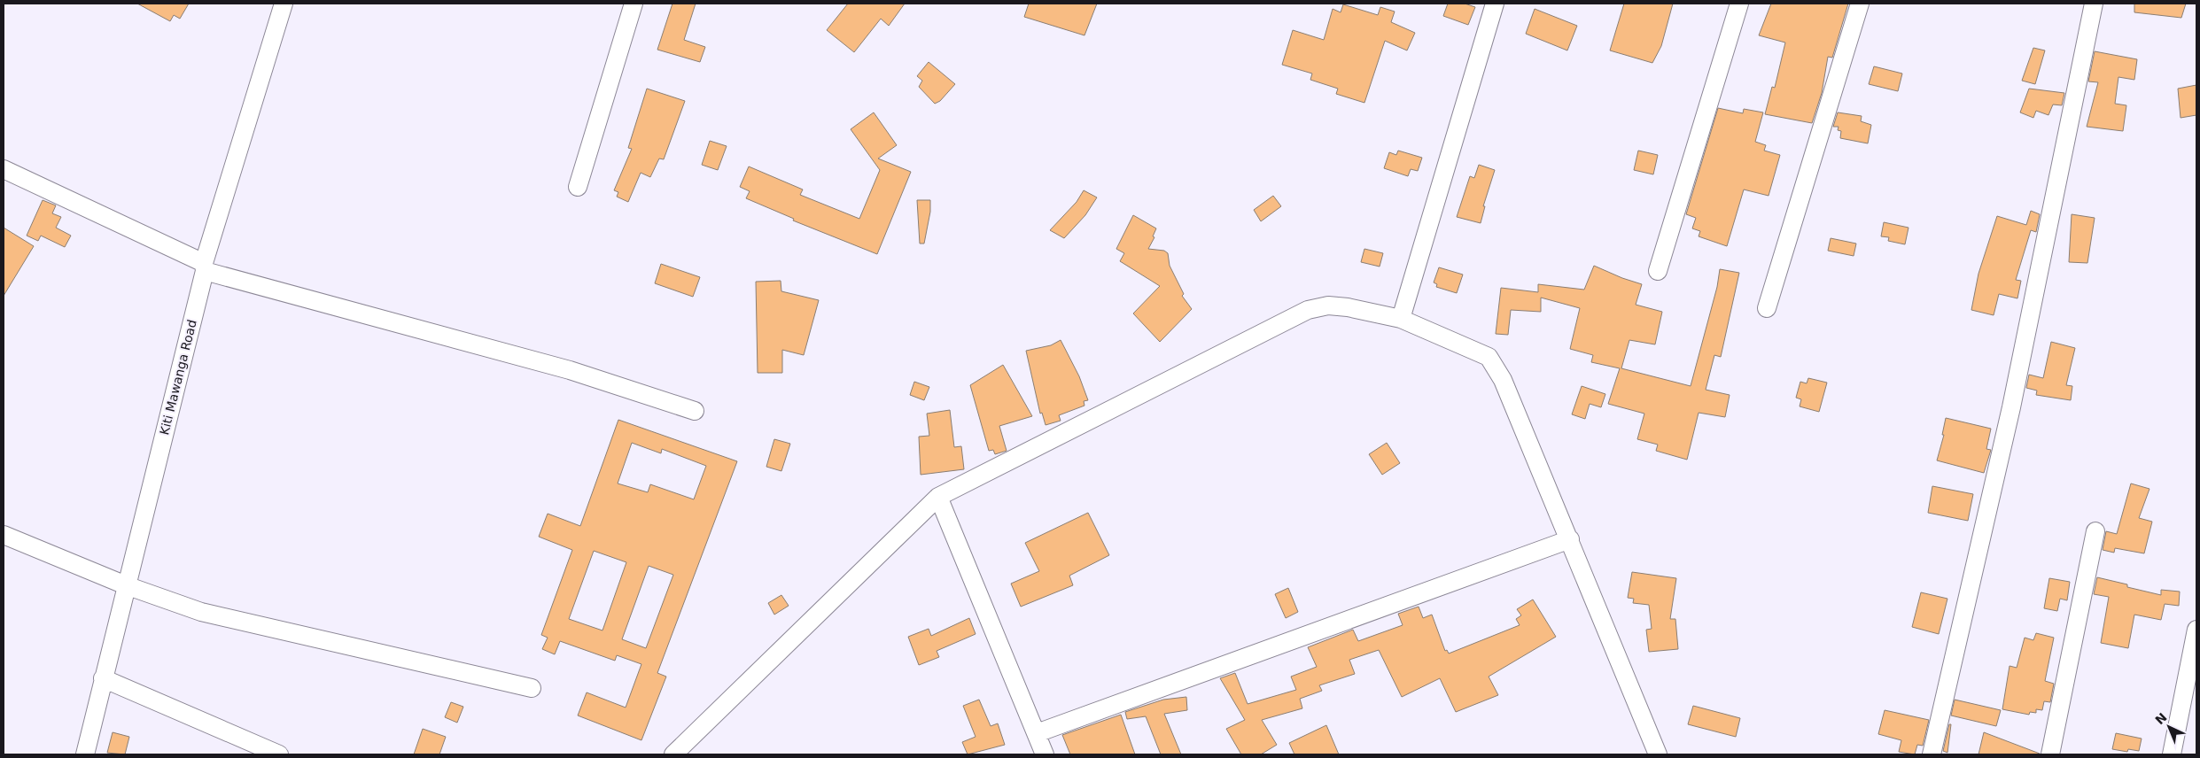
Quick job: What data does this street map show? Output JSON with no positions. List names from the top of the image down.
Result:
{
  "streets": {
    "street": ["Kiti Mawanga Road"]
  },
  "north": "top left"
}
